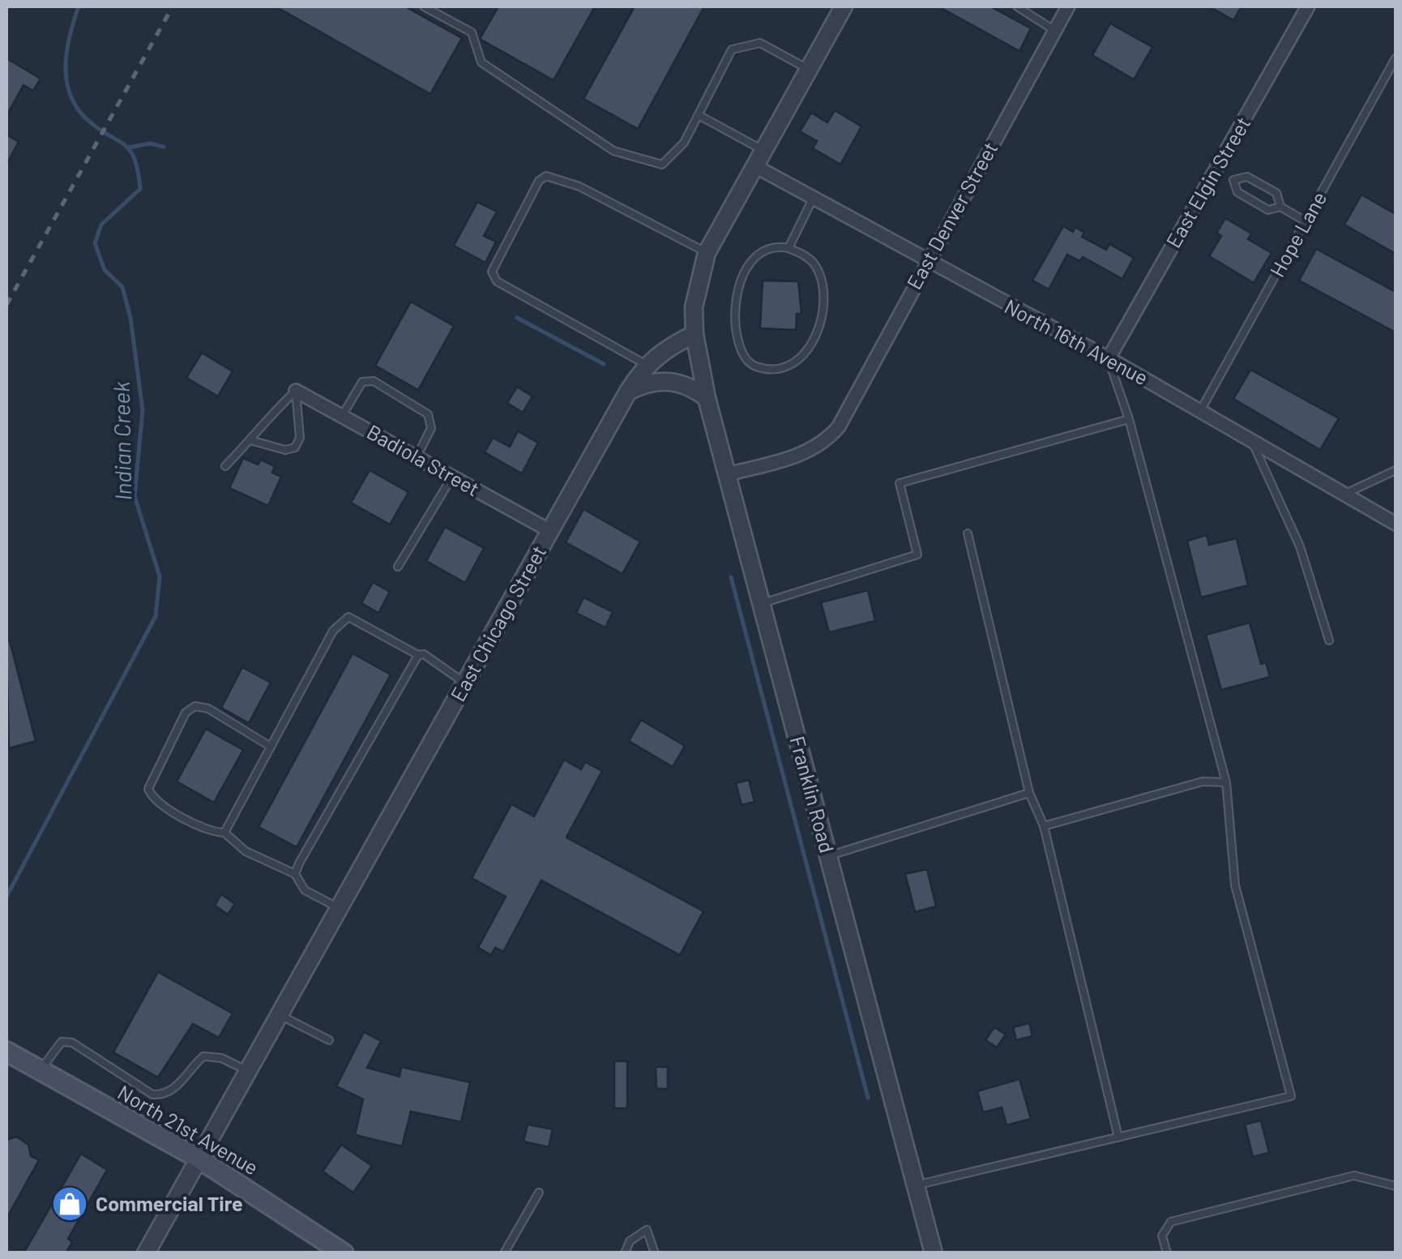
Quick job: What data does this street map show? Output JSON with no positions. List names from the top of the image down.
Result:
{
  "streets": {
    "main road": ["North 21st Avenue"],
    "street": [
      "East Elgin Street",
      "East Denver Street",
      "North 16th Avenue",
      "Badiola Street",
      "East Chicago Street",
      "Franklin Road"
    ],
    "lane": ["Hope Lane"]
  },
  "crossings": [
    ["East Elgin Street", "North 16th Avenue"],
    ["East Denver Street", "North 16th Avenue"],
    ["East Denver Street", "Franklin Road"],
    ["Hope Lane", "North 16th Avenue"],
    ["Badiola Street", "East Chicago Street"],
    ["East Chicago Street", "Franklin Road"],
    ["East Chicago Street", "North 21st Avenue"]
  ],
  "water": ["Indian Creek"],
  "places": {
    "shop": ["Commercial Tire"]
  }
}
